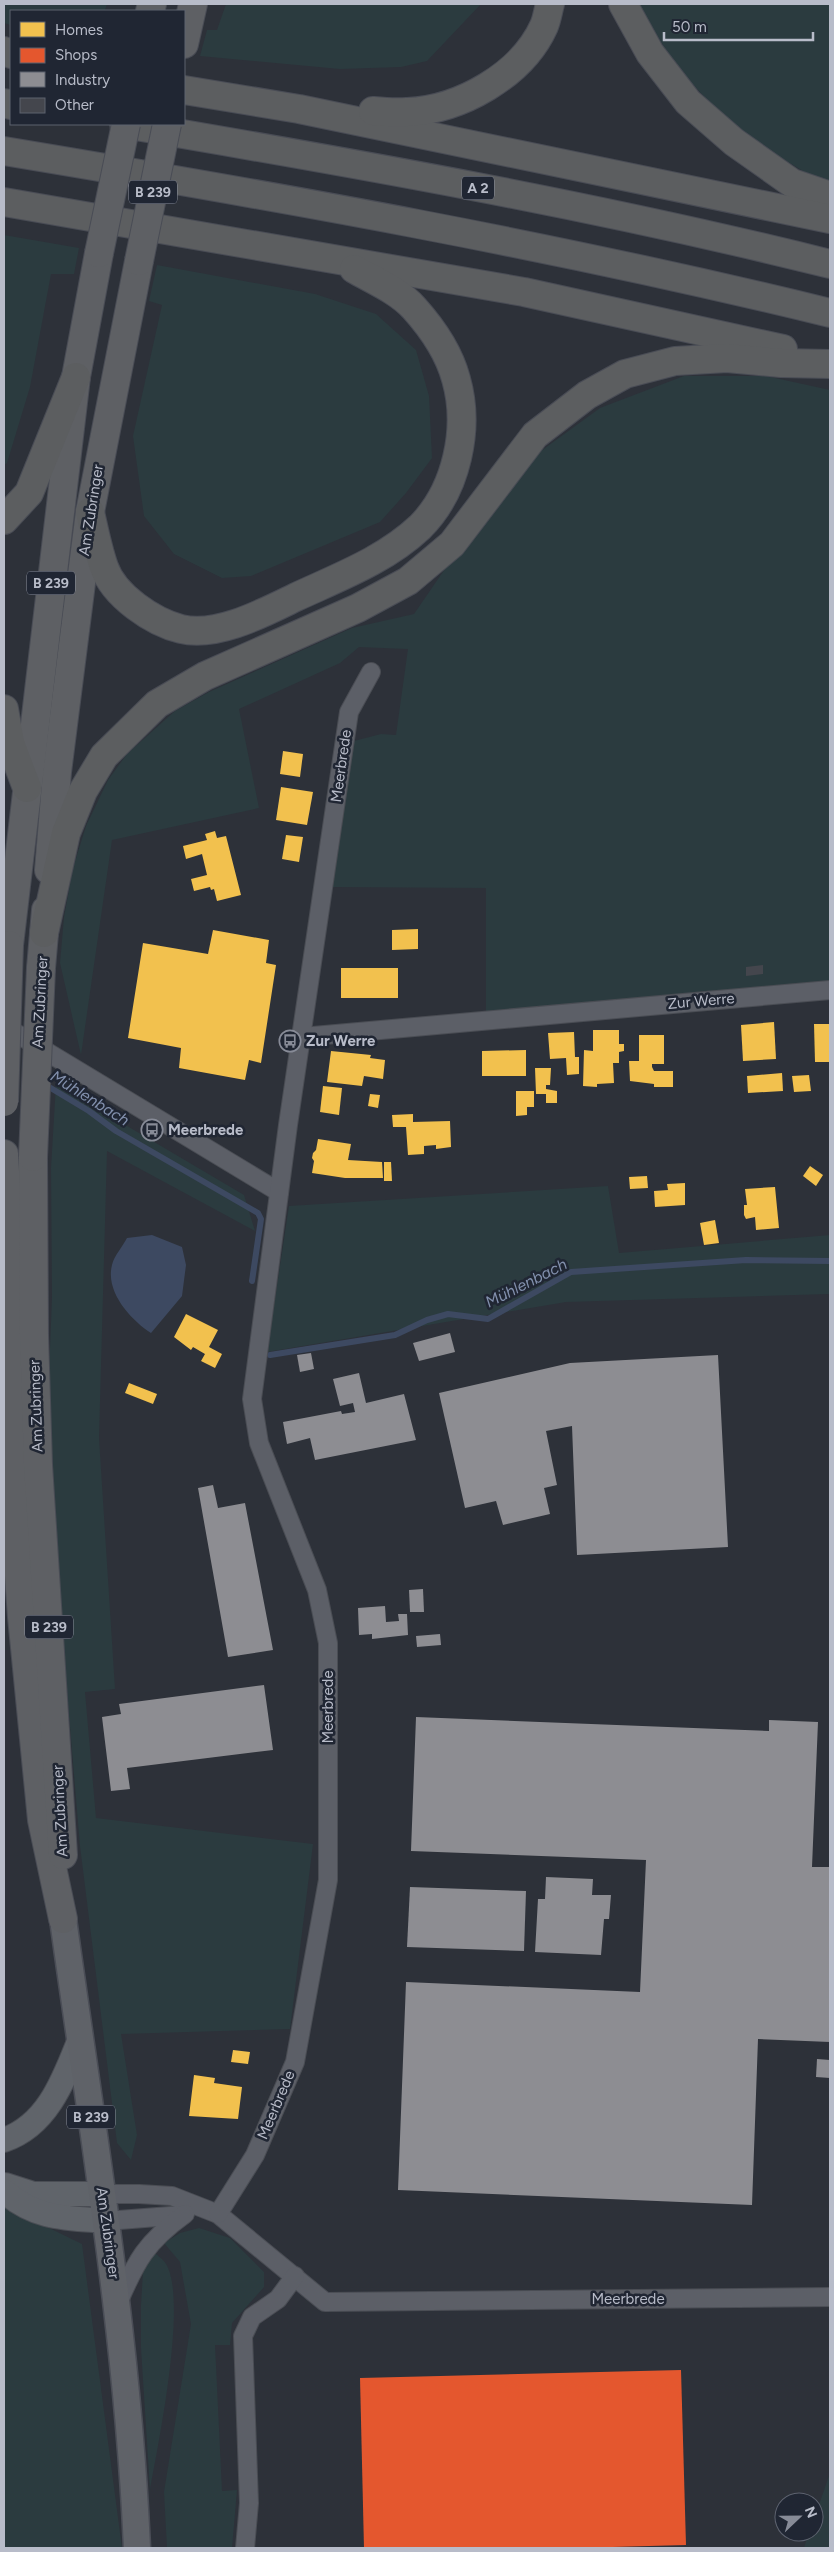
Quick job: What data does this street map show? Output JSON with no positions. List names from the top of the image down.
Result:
{
  "streets": {
    "highway": ["A 2", "B 239", "Am Zubringer"],
    "street": ["Meerbrede", "Zur Werre"]
  },
  "crossings": [
    ["Am Zubringer", "Meerbrede"],
    ["Meerbrede", "Zur Werre"]
  ],
  "water": ["Mühlenbach"],
  "places": {
    "bus stop": ["Zur Werre", "Meerbrede"]
  },
  "legend": [
    "Homes",
    "Shops",
    "Industry",
    "Other"
  ],
  "scale_bar": "50 m",
  "north": "right"
}
